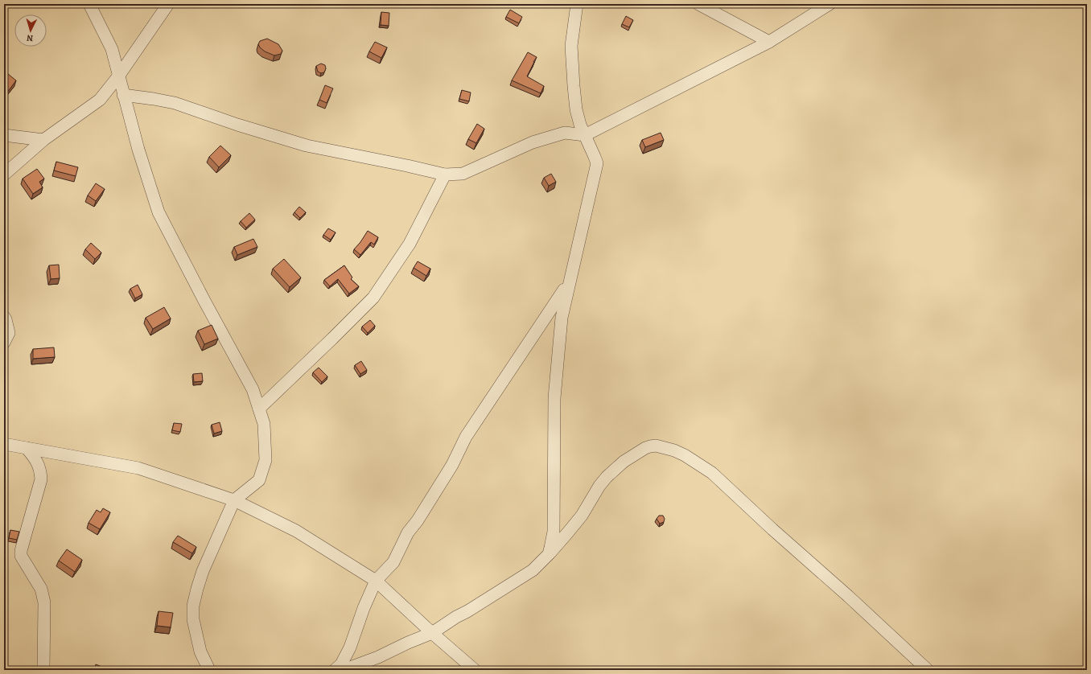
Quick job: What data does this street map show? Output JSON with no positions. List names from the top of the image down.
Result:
{
  "north": "bottom"
}
